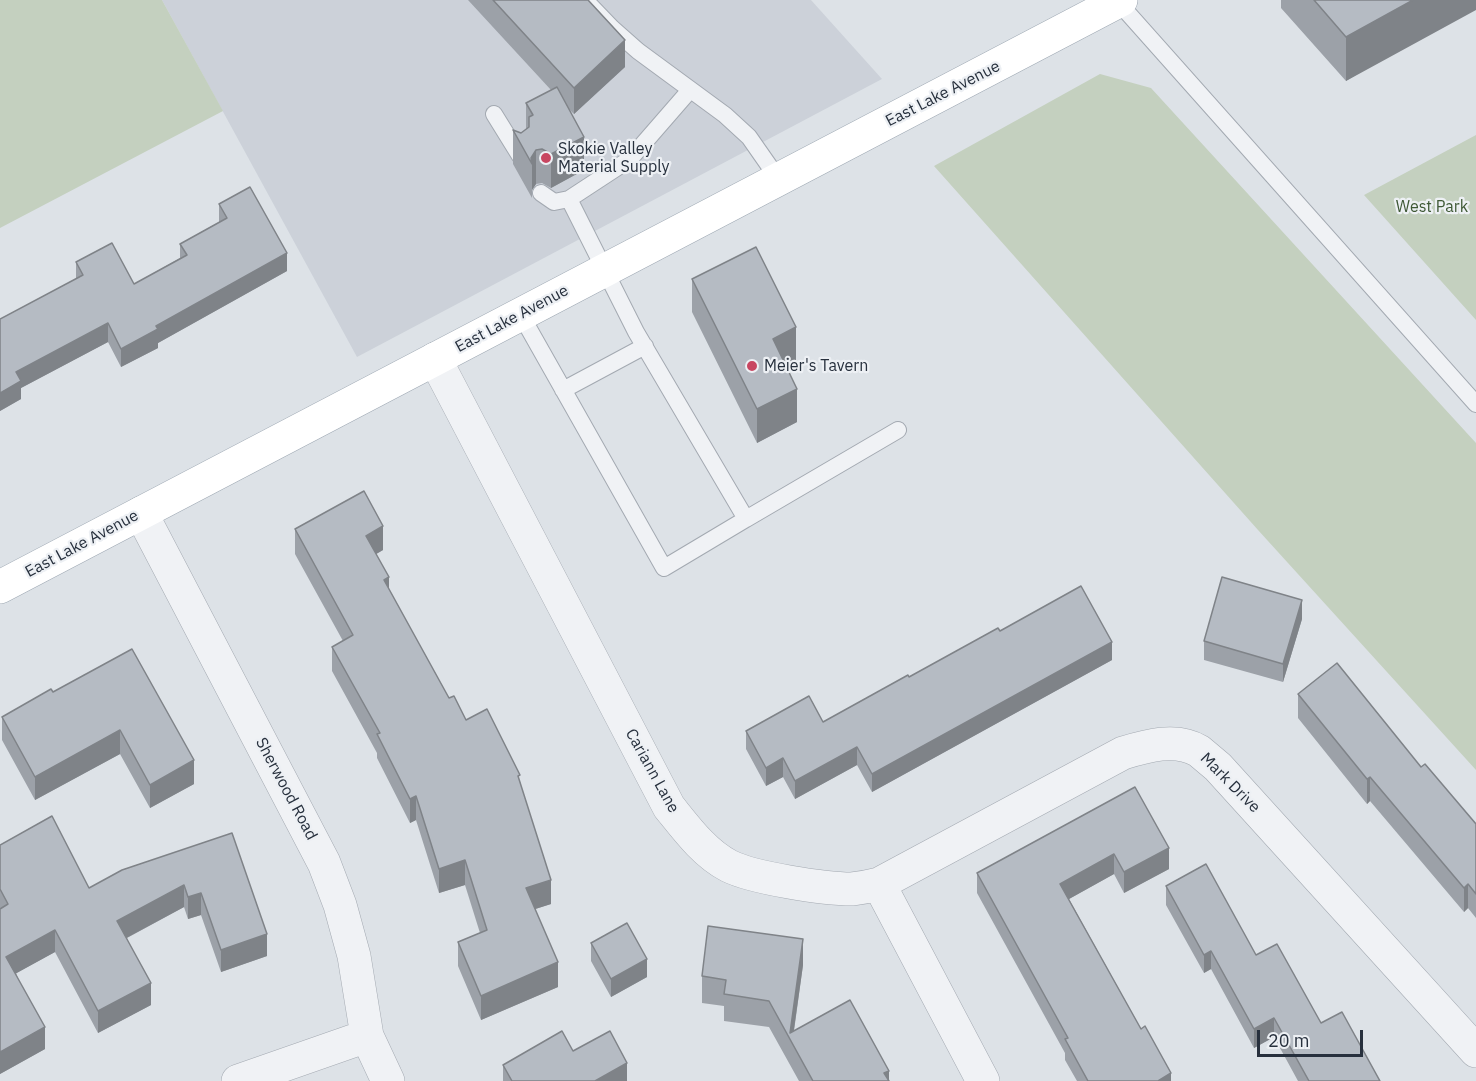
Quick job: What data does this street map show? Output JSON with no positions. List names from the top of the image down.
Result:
{
  "streets": {
    "main road": ["East Lake Avenue"],
    "street": ["Cariann Lane", "Mark Drive", "Sherwood Road"]
  },
  "crossings": [
    ["East Lake Avenue", "Cariann Lane"],
    ["East Lake Avenue", "Sherwood Road"],
    ["Cariann Lane", "Mark Drive"]
  ],
  "parks": ["West Park"],
  "places": ["Skokie Valley Material Supply", "Meier's Tavern"],
  "scale_bar": "20 m"
}
